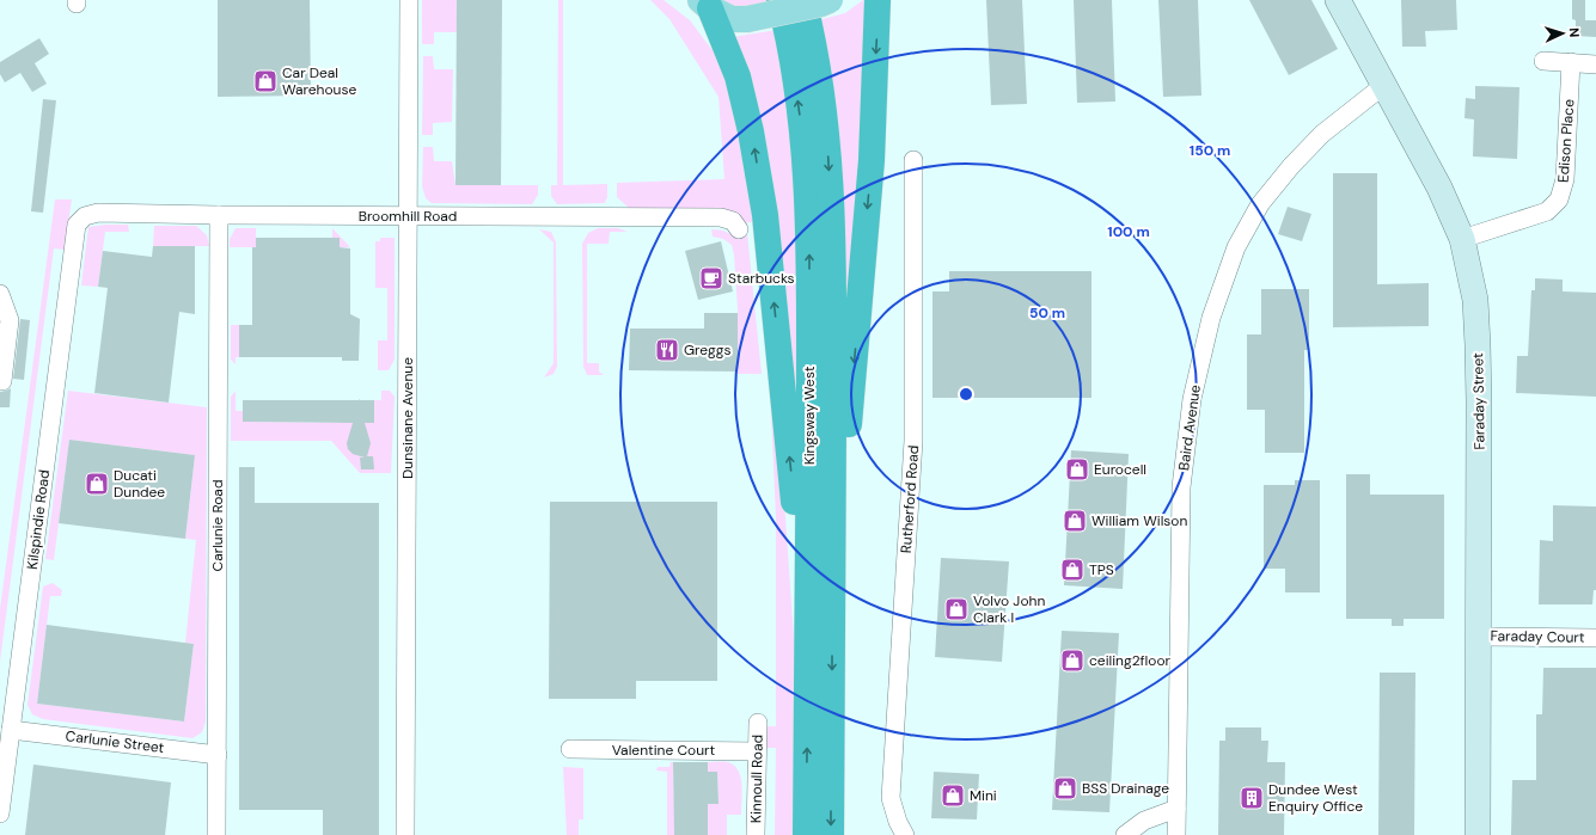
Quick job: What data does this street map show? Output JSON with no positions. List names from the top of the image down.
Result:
{
  "streets": {
    "highway": ["Kingsway West"],
    "street": [
      "Edison Place",
      "Broomhill Road",
      "Faraday Street",
      "Dunsinane Avenue",
      "Baird Avenue",
      "Rutherford Road",
      "Kilspindie Road",
      "Carlunie Road",
      "Faraday Court",
      "Carlunie Street",
      "Valentine Court",
      "Kinnoull Road"
    ]
  },
  "crossings": [
    ["Edison Place", "Faraday Street"],
    ["Broomhill Road", "Dunsinane Avenue"],
    ["Broomhill Road", "Kilspindie Road"],
    ["Broomhill Road", "Carlunie Road"],
    ["Faraday Street", "Baird Avenue"],
    ["Faraday Street", "Faraday Court"],
    ["Kilspindie Road", "Carlunie Street"],
    ["Carlunie Road", "Carlunie Street"],
    ["Valentine Court", "Kinnoull Road"]
  ],
  "places": {
    "shop": [
      "Car Deal Warehouse",
      "Eurocell",
      "Ducati Dundee",
      "William Wilson",
      "TPS",
      "Volvo John Clark l",
      "ceiling2floor",
      "BSS Drainage",
      "Mini"
    ],
    "cafe": ["Starbucks"],
    "restaurant": ["Greggs"],
    "building": ["Dundee West Enquiry Office"]
  },
  "north": "right",
  "rings": ["150 m", "100 m", "50 m"]
}
